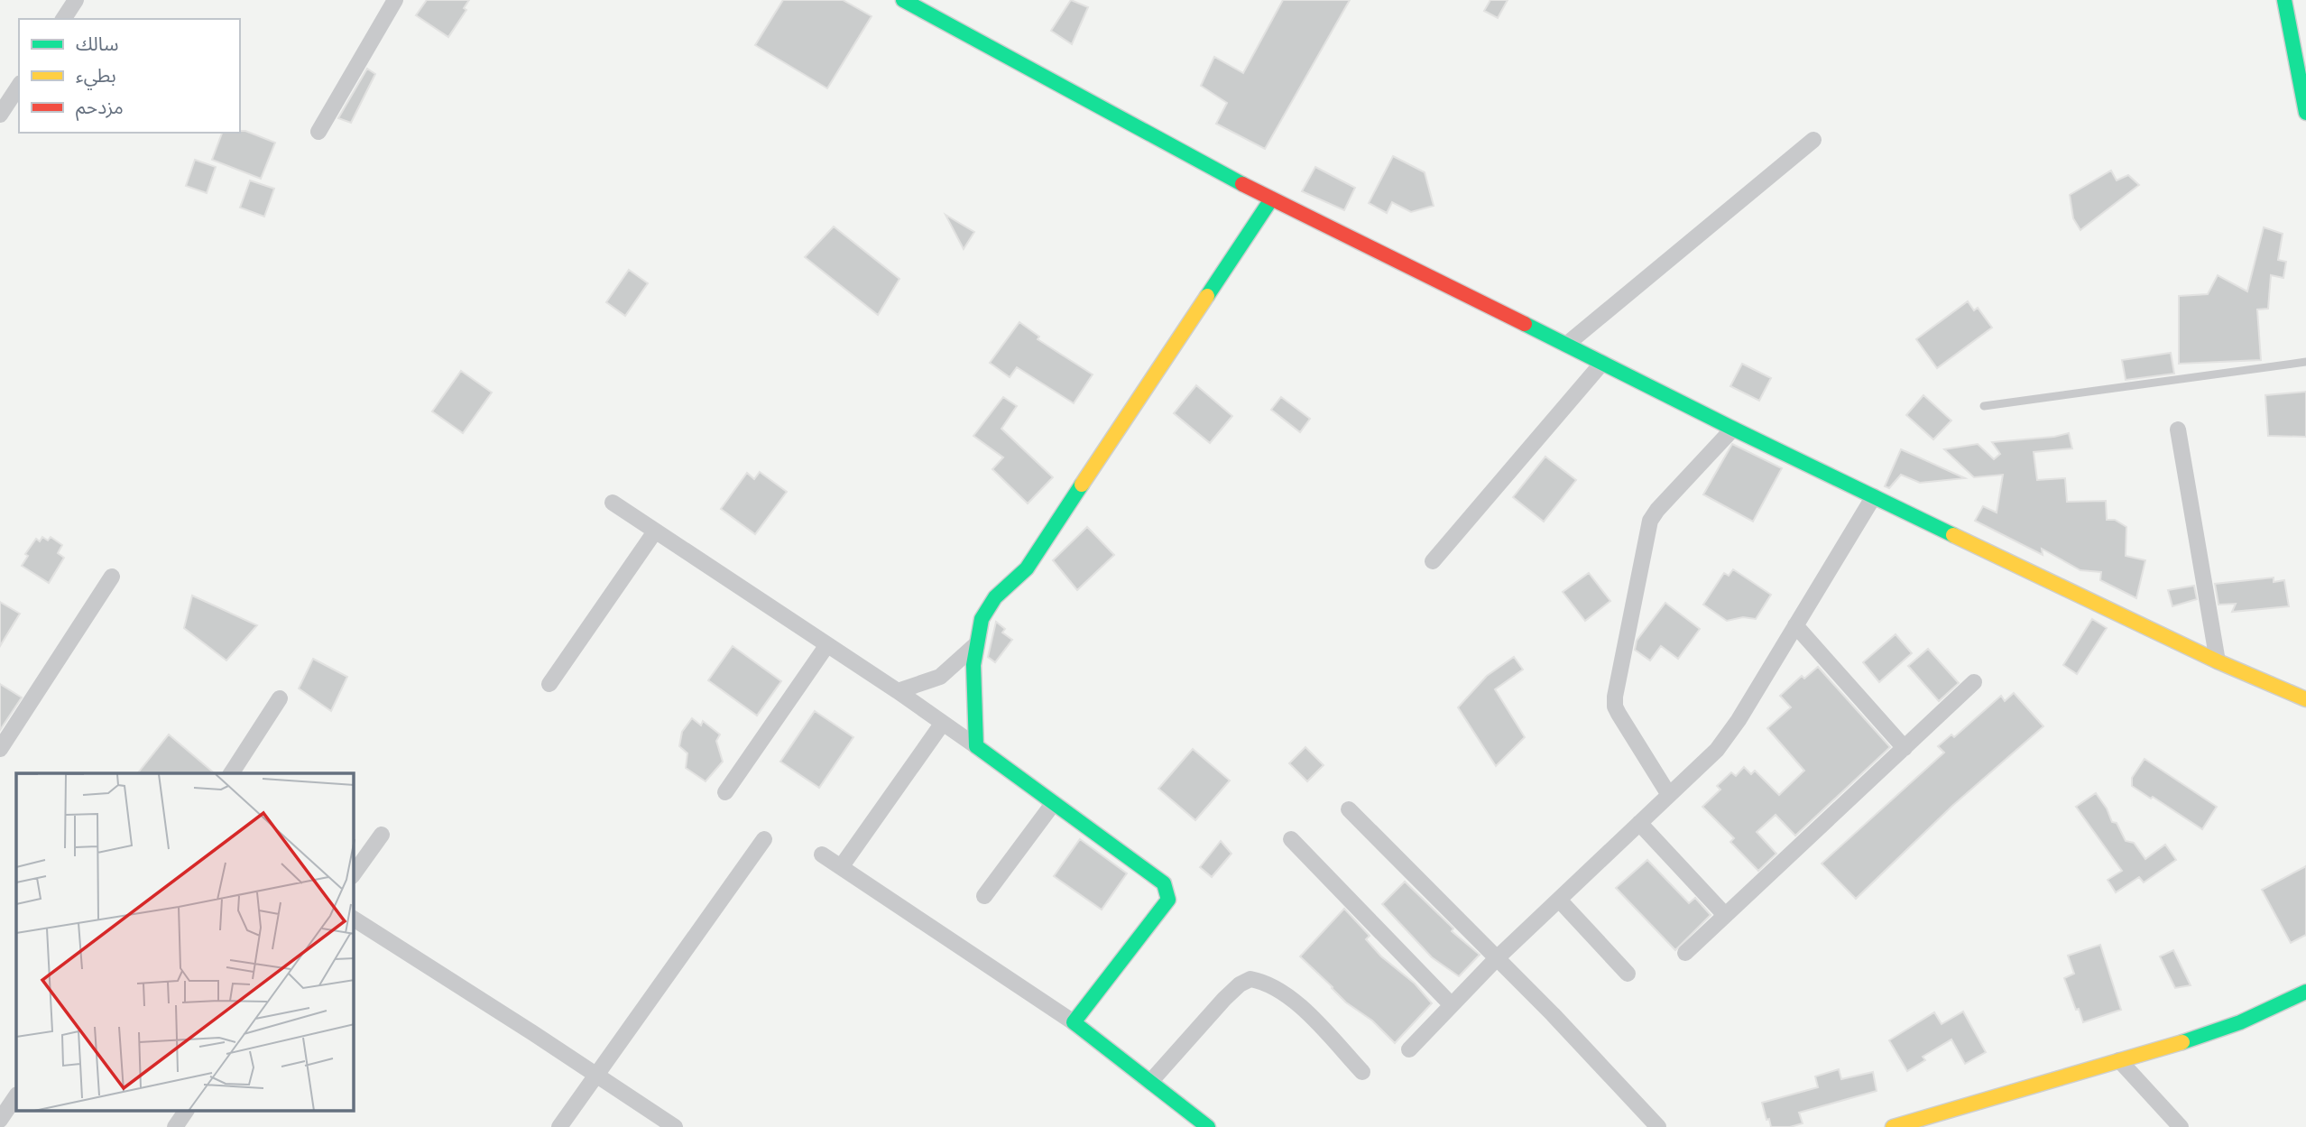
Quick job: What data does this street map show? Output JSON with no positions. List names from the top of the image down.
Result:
{
  "legend": ["سالك", "بطيء", "مزدحم"]
}
